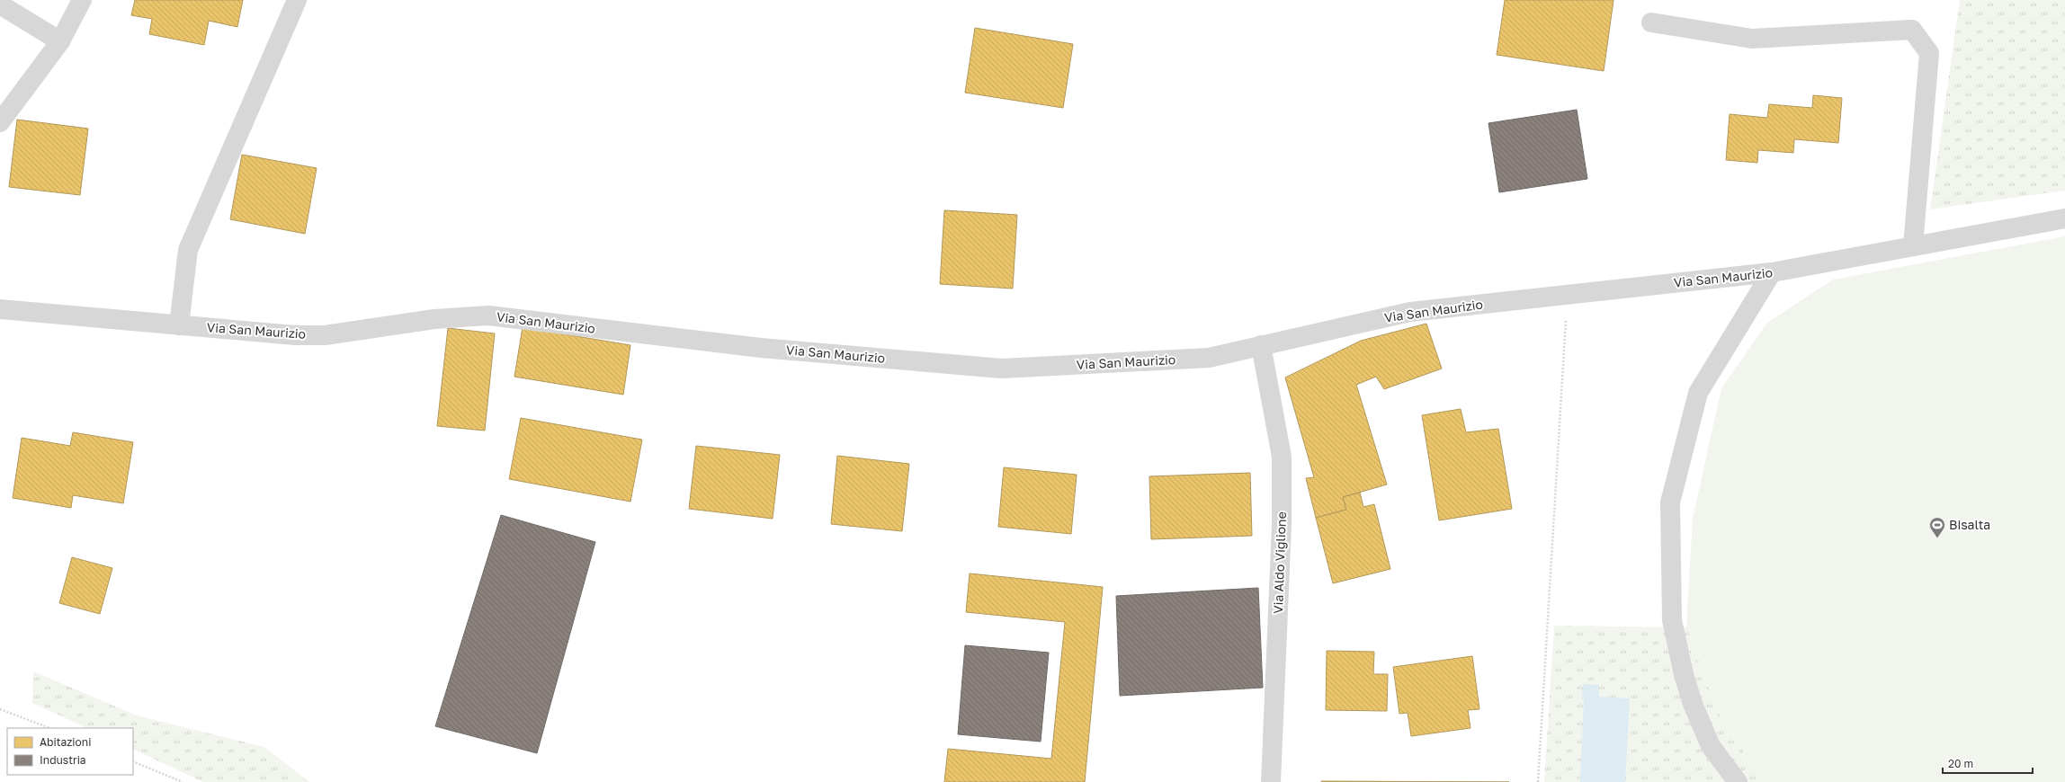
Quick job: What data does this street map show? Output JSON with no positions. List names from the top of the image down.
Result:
{
  "streets": {
    "street": ["Via San Maurizio", "Via Aldo Viglione"]
  },
  "crossings": [
    ["Via San Maurizio", "Via Aldo Viglione"]
  ],
  "places": {
    "sports": ["Bisalta"]
  },
  "legend": ["Abitazioni", "Industria"],
  "scale_bar": "20 m"
}
